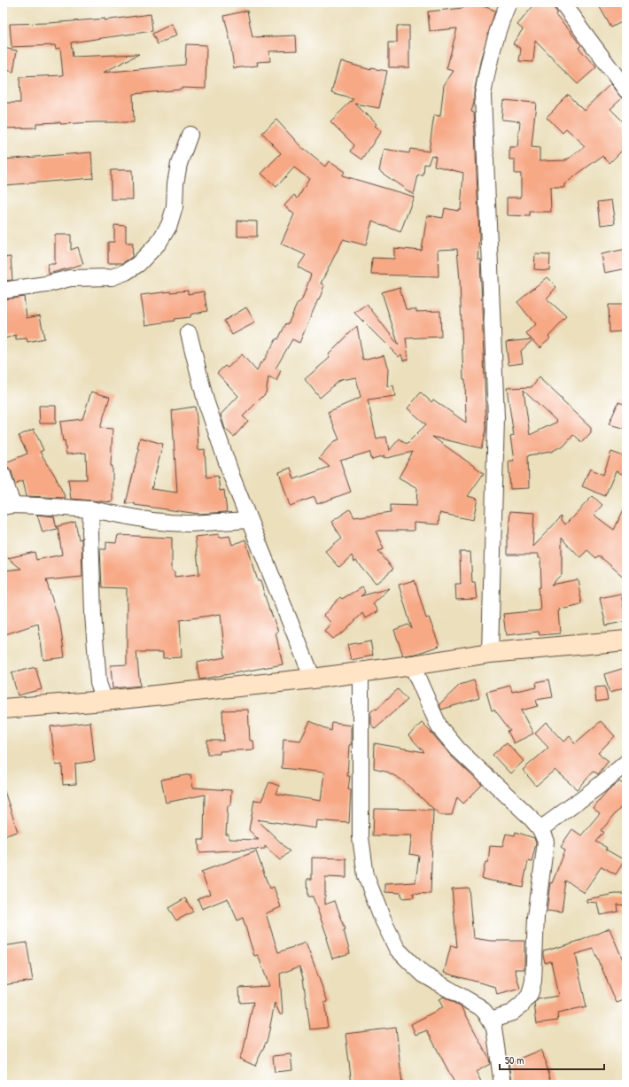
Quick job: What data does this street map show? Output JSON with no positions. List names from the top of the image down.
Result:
{
  "scale_bar": "50 m"
}
